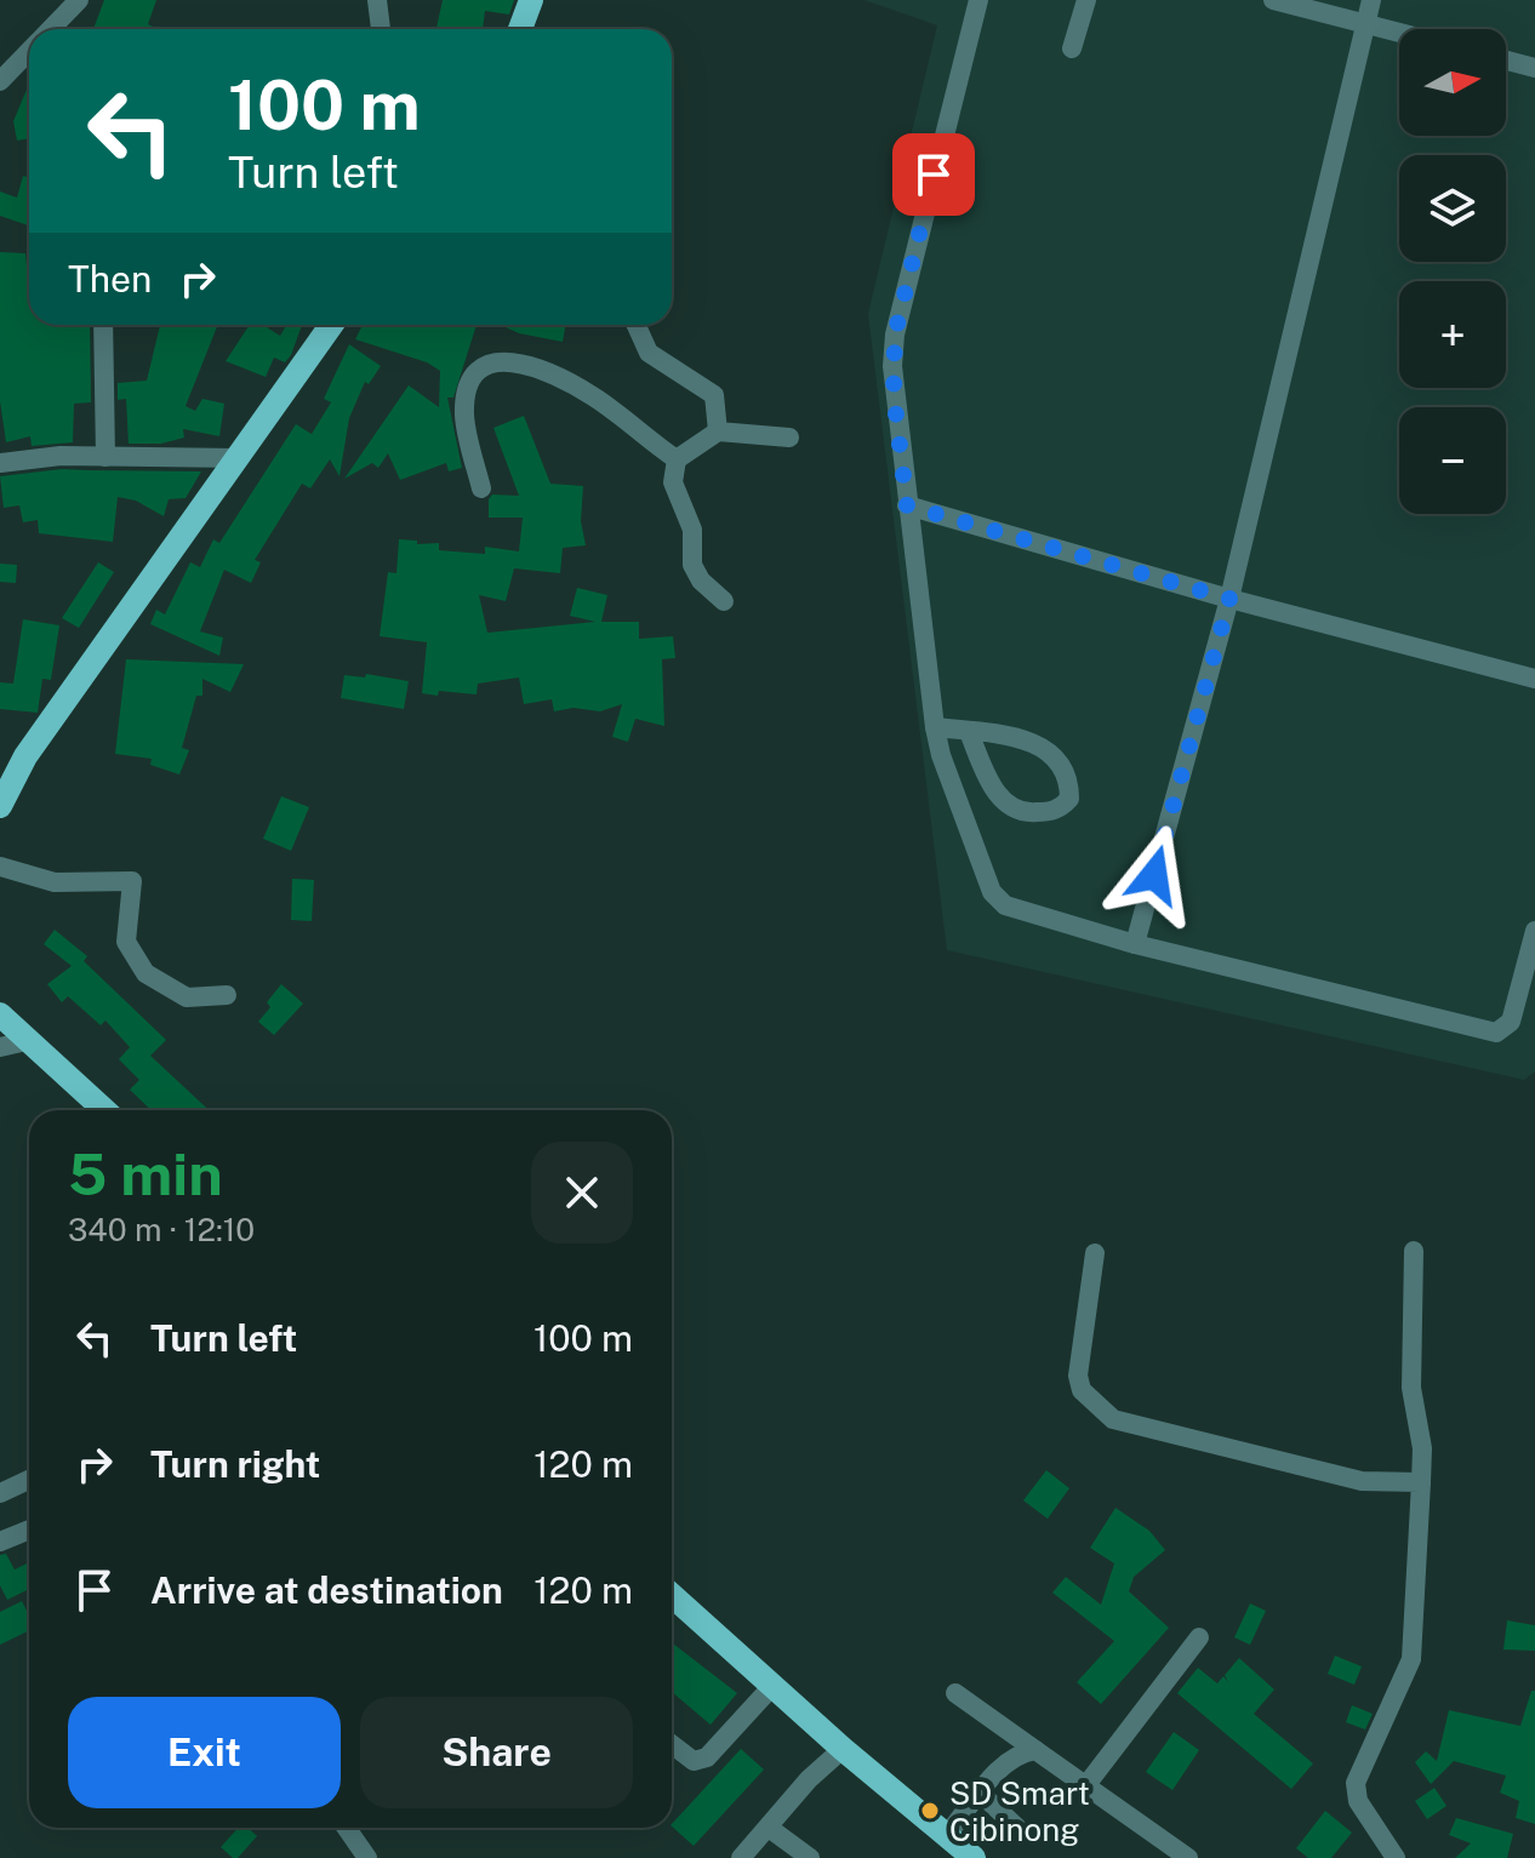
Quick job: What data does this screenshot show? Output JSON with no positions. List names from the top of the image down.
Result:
{
  "places": ["SD Smart Cibinong"],
  "north": "right",
  "page": {
    "map_buttons": ["+", "−"],
    "turn": ["100 m", "Turn left"],
    "then": "Then",
    "heading": ["5 min", "340 m · 12:10"],
    "list": [
      {
        "name": "Turn left",
        "value": "100 m"
      },
      {
        "name": "Turn right",
        "value": "120 m"
      },
      {
        "name": "Arrive at destination",
        "value": "120 m"
      }
    ],
    "buttons": ["Exit", "Share"]
  }
}
